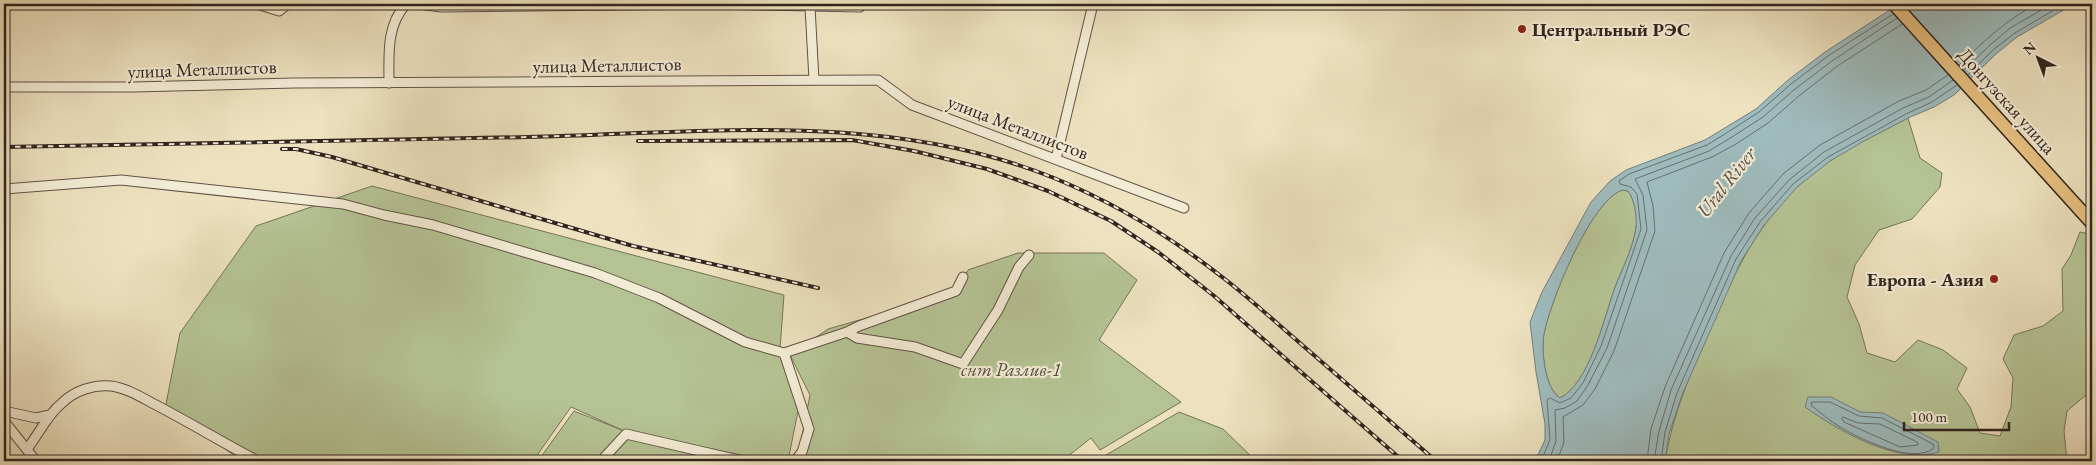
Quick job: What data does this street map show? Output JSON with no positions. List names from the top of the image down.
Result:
{
  "streets": {
    "main road": ["Донгузская улица"],
    "street": ["улица Металлистов"]
  },
  "water": ["Ural River"],
  "parks": ["снт Разлив-1"],
  "places": ["Центральный РЭС", "Европа - Азия"],
  "scale_bar": "100 m",
  "north": "top left"
}
